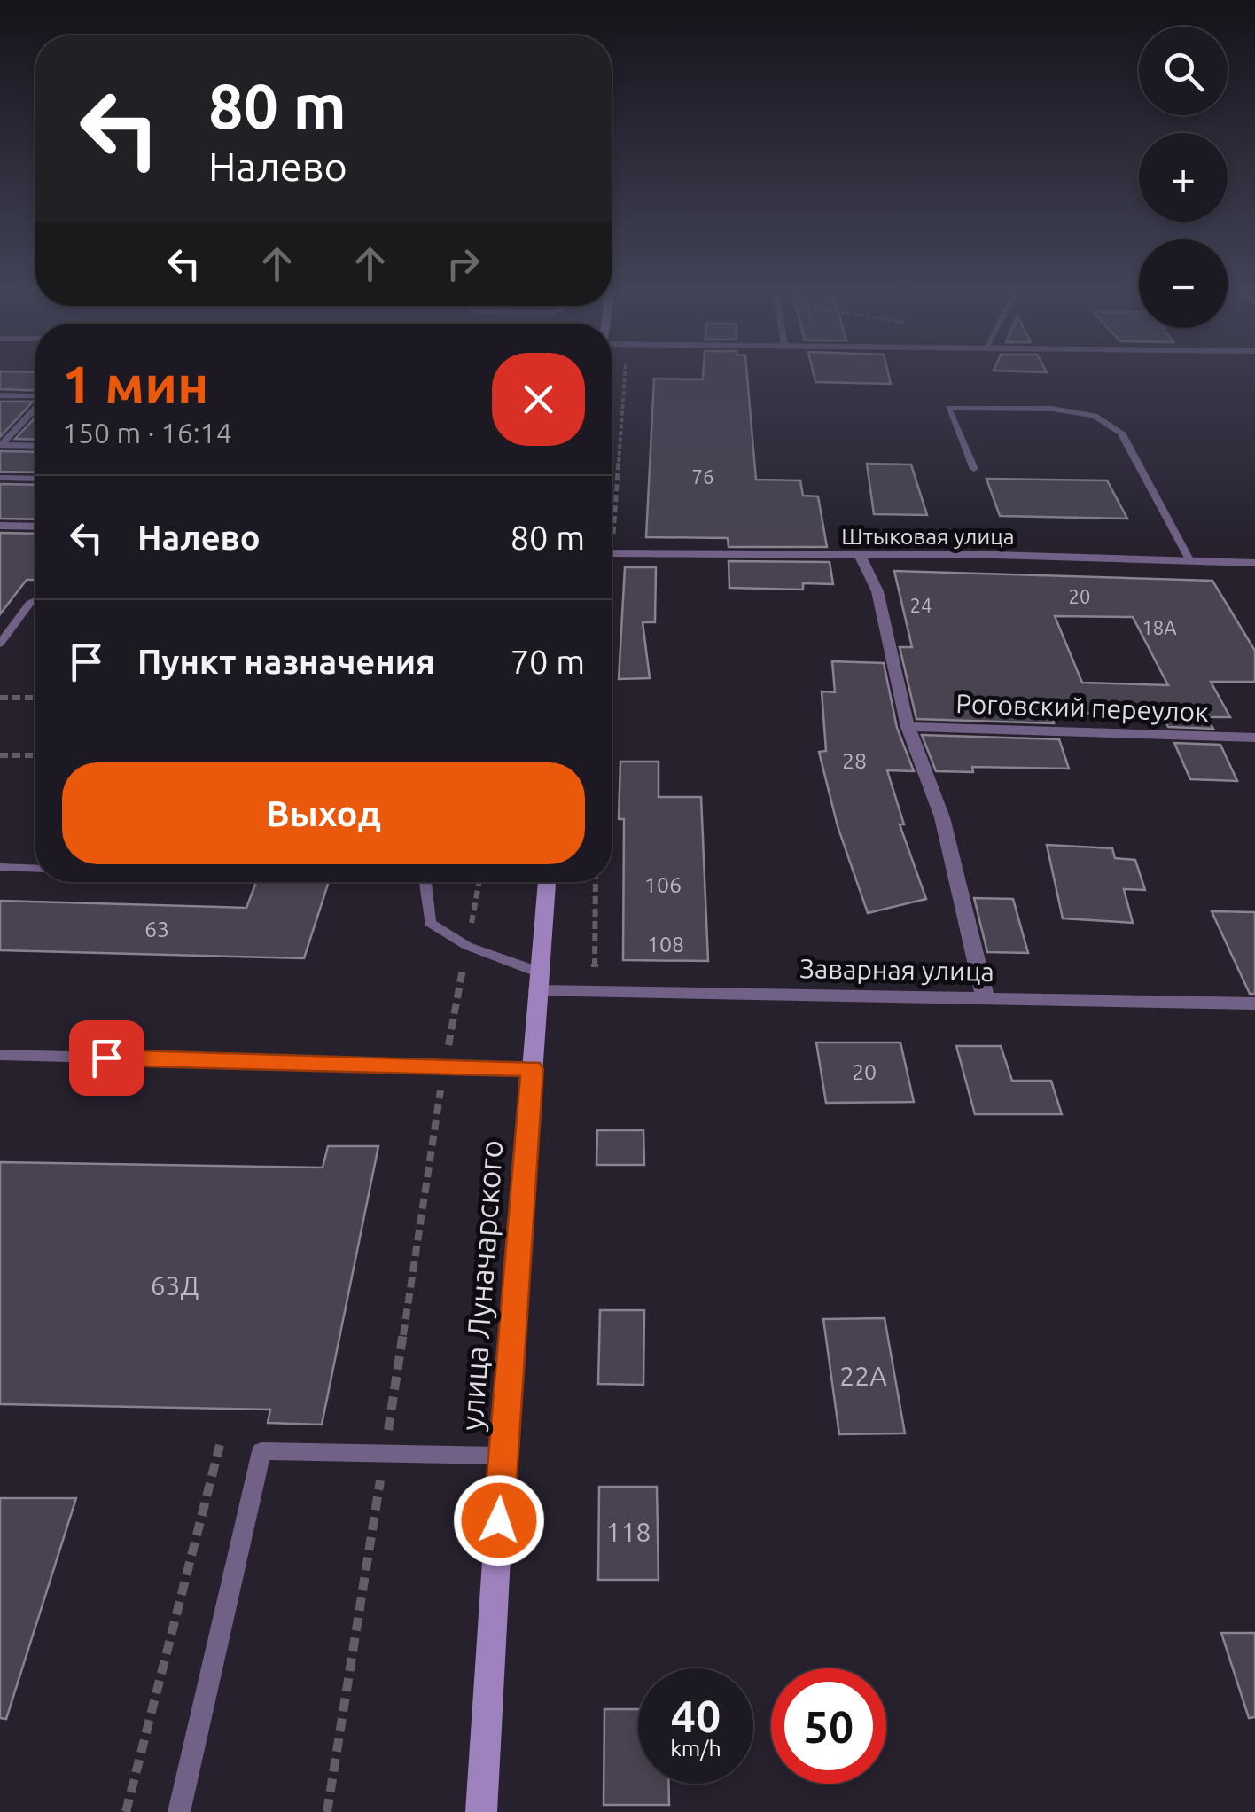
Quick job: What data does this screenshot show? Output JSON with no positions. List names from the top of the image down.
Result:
{
  "streets": {
    "main road": ["улица Луначарского"],
    "street": ["Штыковая улица", "Роговский переулок", "Заварная улица"]
  },
  "crossings": [
    ["Заварная улица", "улица Луначарского"]
  ],
  "house_numbers": [
    "76",
    "20",
    "24",
    "18А",
    "28",
    "106",
    "63",
    "108",
    "20",
    "63Д",
    "22А",
    "118"
  ],
  "page": {
    "map_buttons": ["+", "−"],
    "turn": ["80 m", "Налево"],
    "heading": ["1 мин", "150 m · 16:14"],
    "list": [
      {
        "name": "Налево",
        "value": "80 m"
      },
      {
        "name": "Пункт назначения",
        "value": "70 m"
      }
    ],
    "buttons": "Выход",
    "speed": "40 km/h",
    "limit": "50"
  }
}
